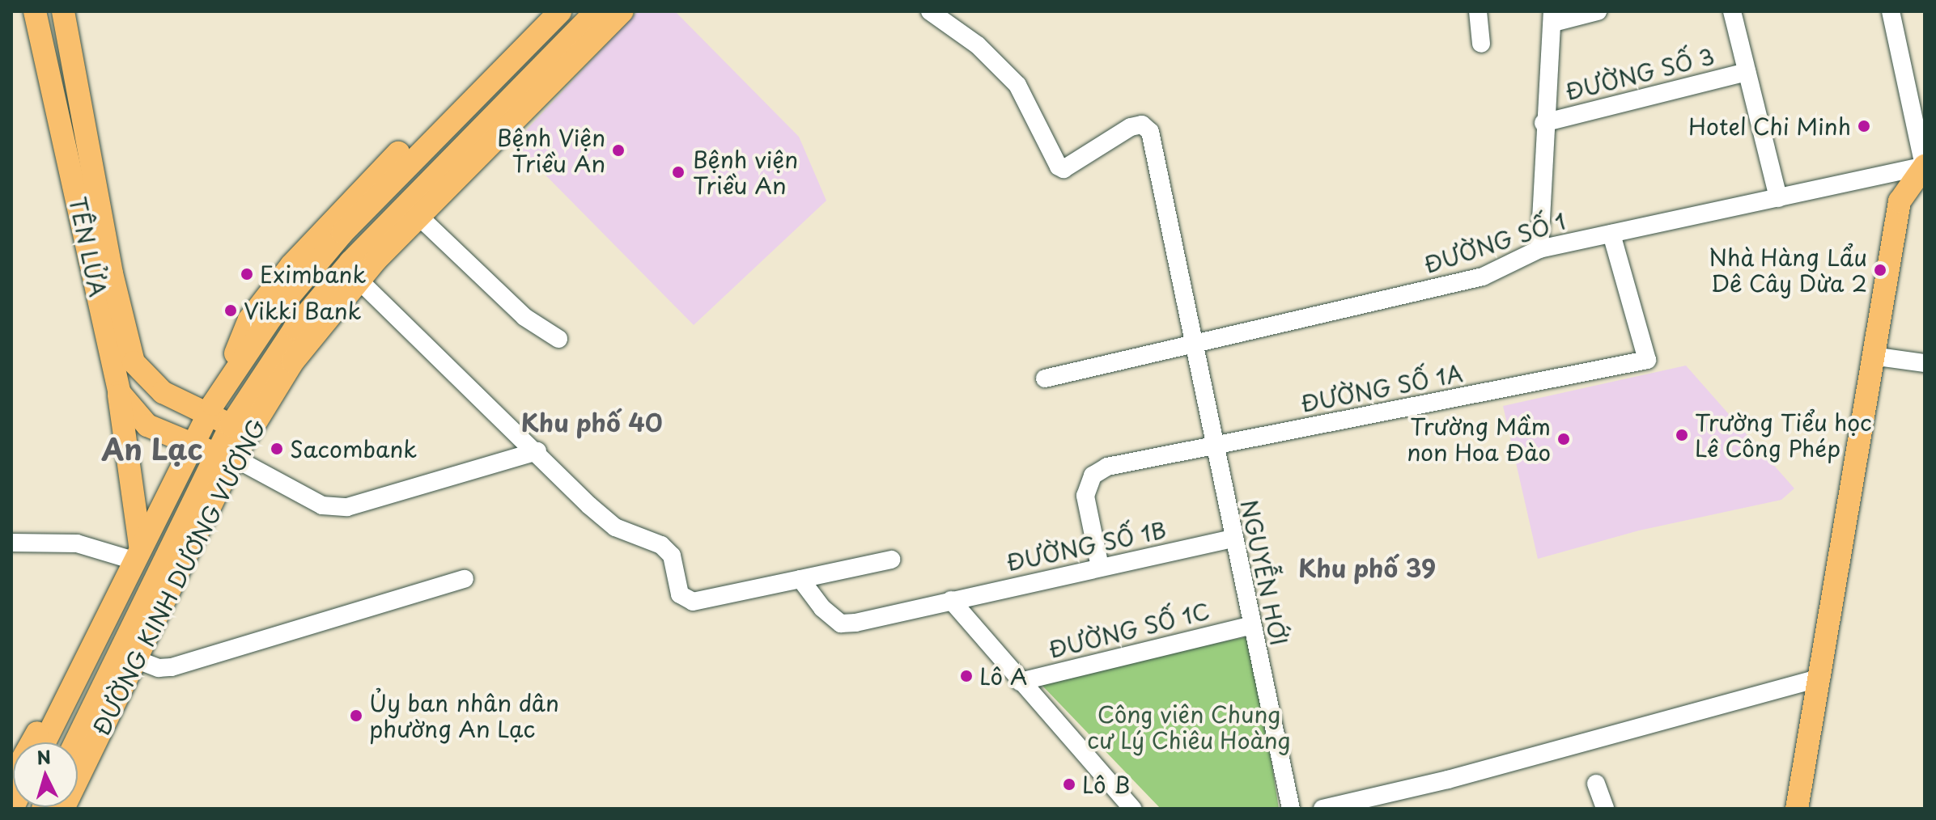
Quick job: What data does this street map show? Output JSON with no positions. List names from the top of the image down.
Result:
{
  "streets": {
    "main road": ["TÊN LỬA", "ĐƯỜNG KINH DƯƠNG VƯƠNG"],
    "street": [
      "ĐƯỜNG SỐ 3",
      "ĐƯỜNG SỐ 1",
      "ĐƯỜNG SỐ 1A",
      "ĐƯỜNG SỐ 1B",
      "NGUYỄN HỚI",
      "ĐƯỜNG SỐ 1C"
    ]
  },
  "crossings": [
    ["ĐƯỜNG SỐ 1", "ĐƯỜNG SỐ 1A"],
    ["ĐƯỜNG SỐ 1", "NGUYỄN HỚI"],
    ["TÊN LỬA", "ĐƯỜNG KINH DƯƠNG VƯƠNG"],
    ["ĐƯỜNG SỐ 1A", "ĐƯỜNG SỐ 1B"],
    ["ĐƯỜNG SỐ 1A", "NGUYỄN HỚI"],
    ["ĐƯỜNG SỐ 1B", "NGUYỄN HỚI"],
    ["NGUYỄN HỚI", "ĐƯỜNG SỐ 1C"]
  ],
  "districts": ["Khu phố 40", "An Lạc", "Khu phố 39"],
  "parks": ["Công viên Chung cư Lý Chiêu Hoàng"],
  "places": [
    "Hotel Chi Minh",
    "Bệnh Viện Triều An",
    "Bệnh viện Triều An",
    "Nhà Hàng Lẩu Dê Cây Dừa 2",
    "Eximbank",
    "Vikki Bank",
    "Trường Tiểu học Lê Công Phép",
    "Trường Mầm non Hoa Đào",
    "Sacombank",
    "Lô A",
    "Ủy ban nhân dân phường An Lạc",
    "Lô B"
  ],
  "north": "top"
}
